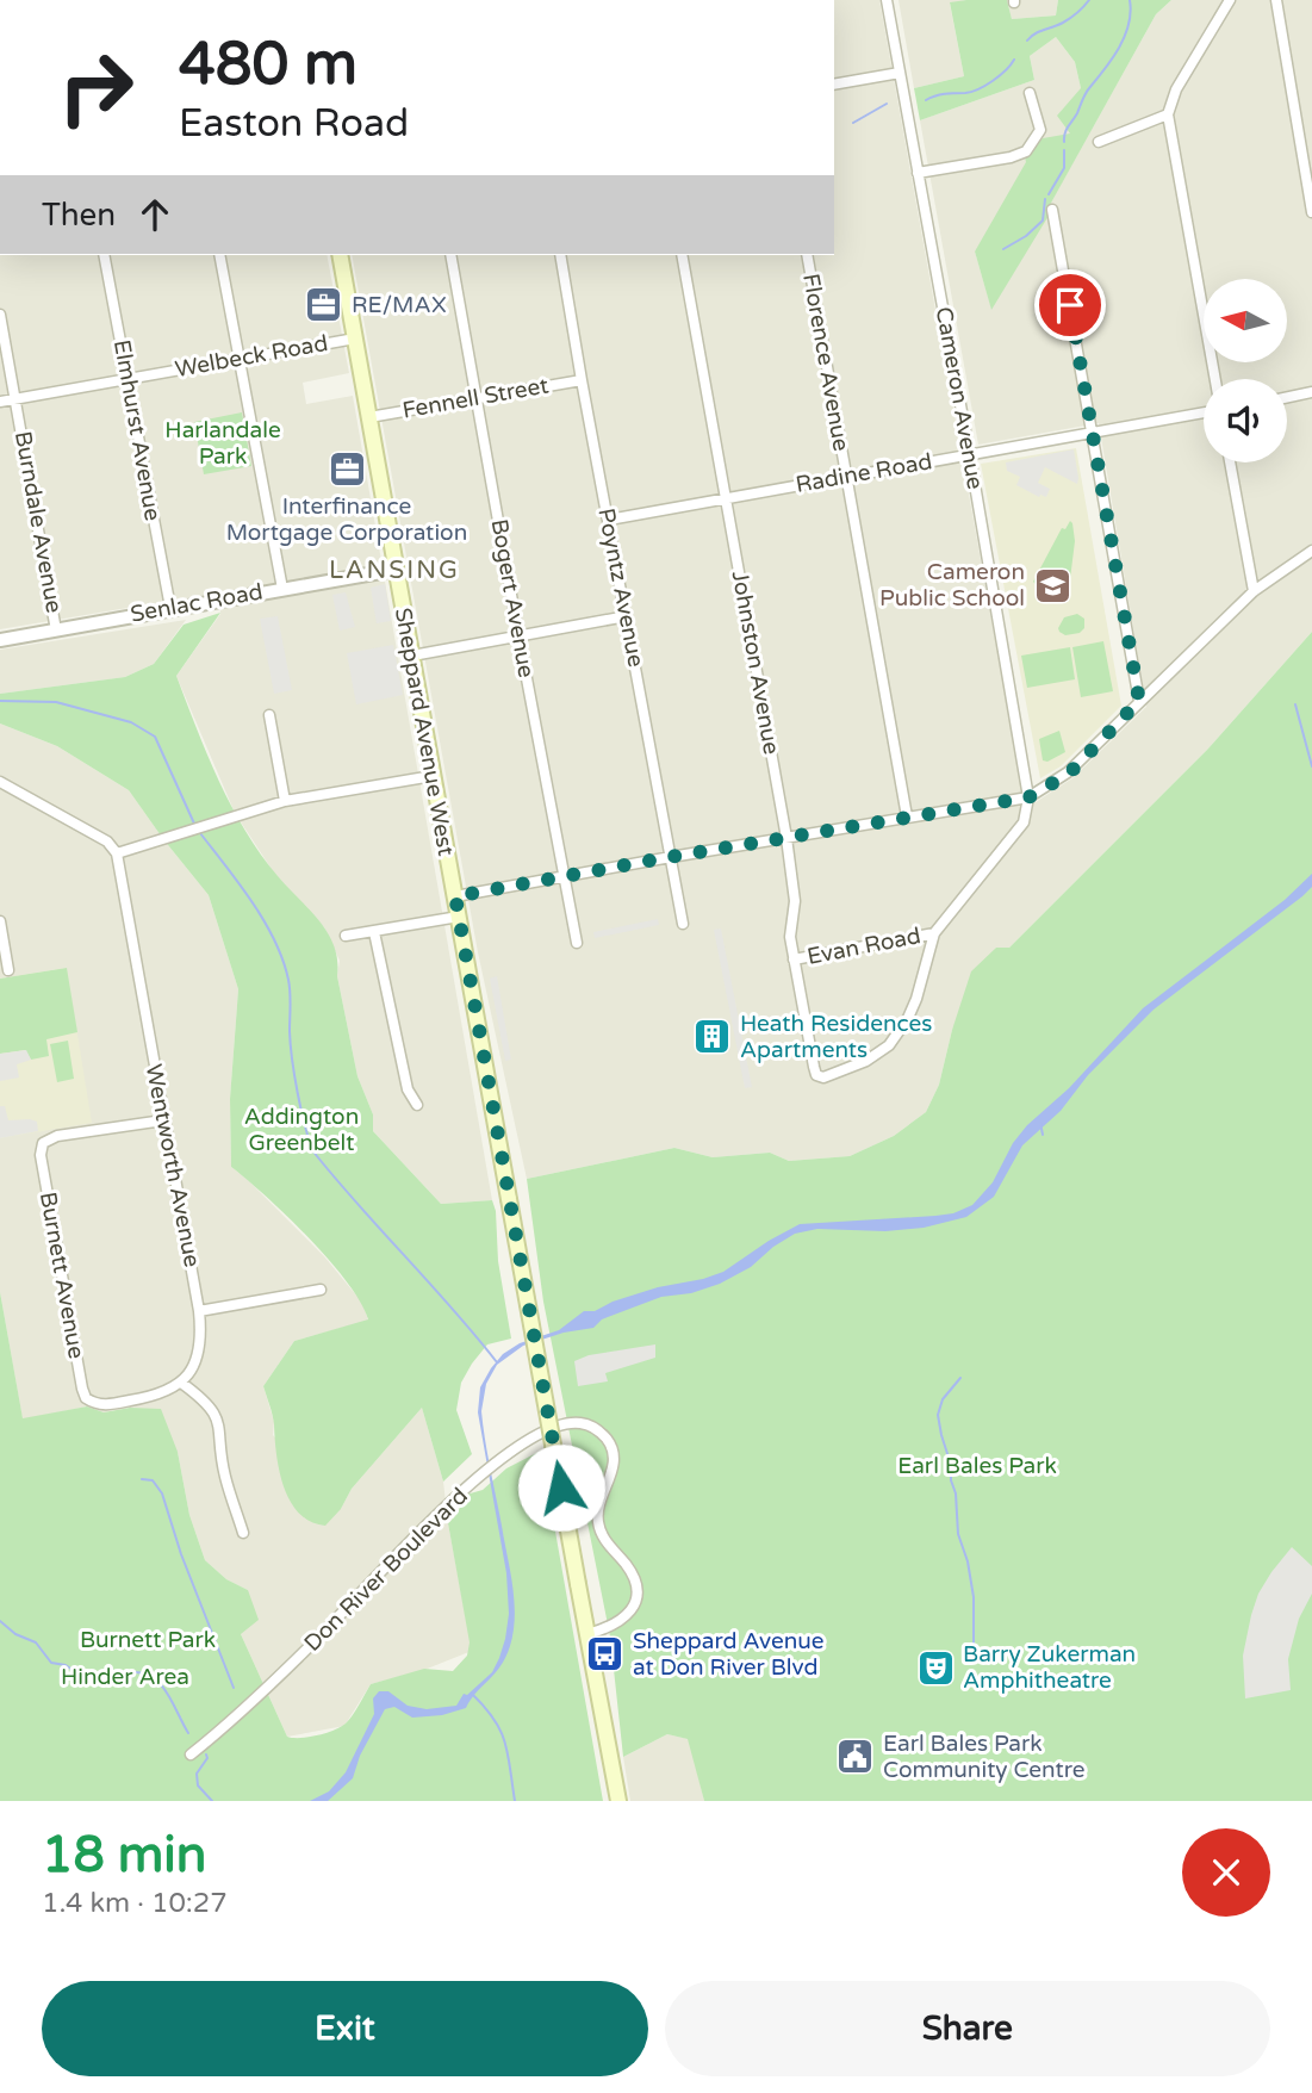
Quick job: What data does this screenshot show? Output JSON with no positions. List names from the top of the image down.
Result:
{
  "streets": {
    "main road": ["Sheppard Avenue West"],
    "street": [
      "Welbeck Road",
      "Florence Avenue",
      "Fennell Street",
      "Cameron Avenue",
      "Elmhurst Avenue",
      "Radine Road",
      "Burndale Avenue",
      "Poyntz Avenue",
      "Bogert Avenue",
      "Senlac Road",
      "Johnston Avenue",
      "Evan Road",
      "Wentworth Avenue",
      "Burnett Avenue",
      "Don River Boulevard"
    ]
  },
  "crossings": [
    ["Welbeck Road", "Elmhurst Avenue"],
    ["Welbeck Road", "Burndale Avenue"],
    ["Welbeck Road", "Sheppard Avenue West"],
    ["Florence Avenue", "Radine Road"],
    ["Fennell Street", "Poyntz Avenue"],
    ["Fennell Street", "Bogert Avenue"],
    ["Fennell Street", "Sheppard Avenue West"],
    ["Cameron Avenue", "Radine Road"],
    ["Elmhurst Avenue", "Senlac Road"],
    ["Radine Road", "Poyntz Avenue"],
    ["Radine Road", "Johnston Avenue"],
    ["Burndale Avenue", "Senlac Road"],
    ["Senlac Road", "Sheppard Avenue West"],
    ["Johnston Avenue", "Evan Road"],
    ["Sheppard Avenue West", "Don River Boulevard"],
    ["Wentworth Avenue", "Burnett Avenue"]
  ],
  "districts": ["LANSING"],
  "parks": [
    "Harlandale Park",
    "Addington Greenbelt",
    "Earl Bales Park",
    "Burnett Park",
    "Hinder Area"
  ],
  "places": {
    "office": ["RE/MAX", "Interfinance Mortgage Corporation"],
    "school or university": ["Cameron Public School"],
    "building": ["Heath Residences Apartments"],
    "bus stop": ["Sheppard Avenue at Don River Blvd"],
    "theatre": ["Barry Zukerman Amphitheatre"],
    "public building": ["Earl Bales Park Community Centre"]
  },
  "north": "left",
  "page": {
    "turn": ["480 m", "Easton Road"],
    "then": "Then",
    "heading": ["18 min", "1.4 km · 10:27"],
    "buttons": ["Exit", "Share"]
  }
}
